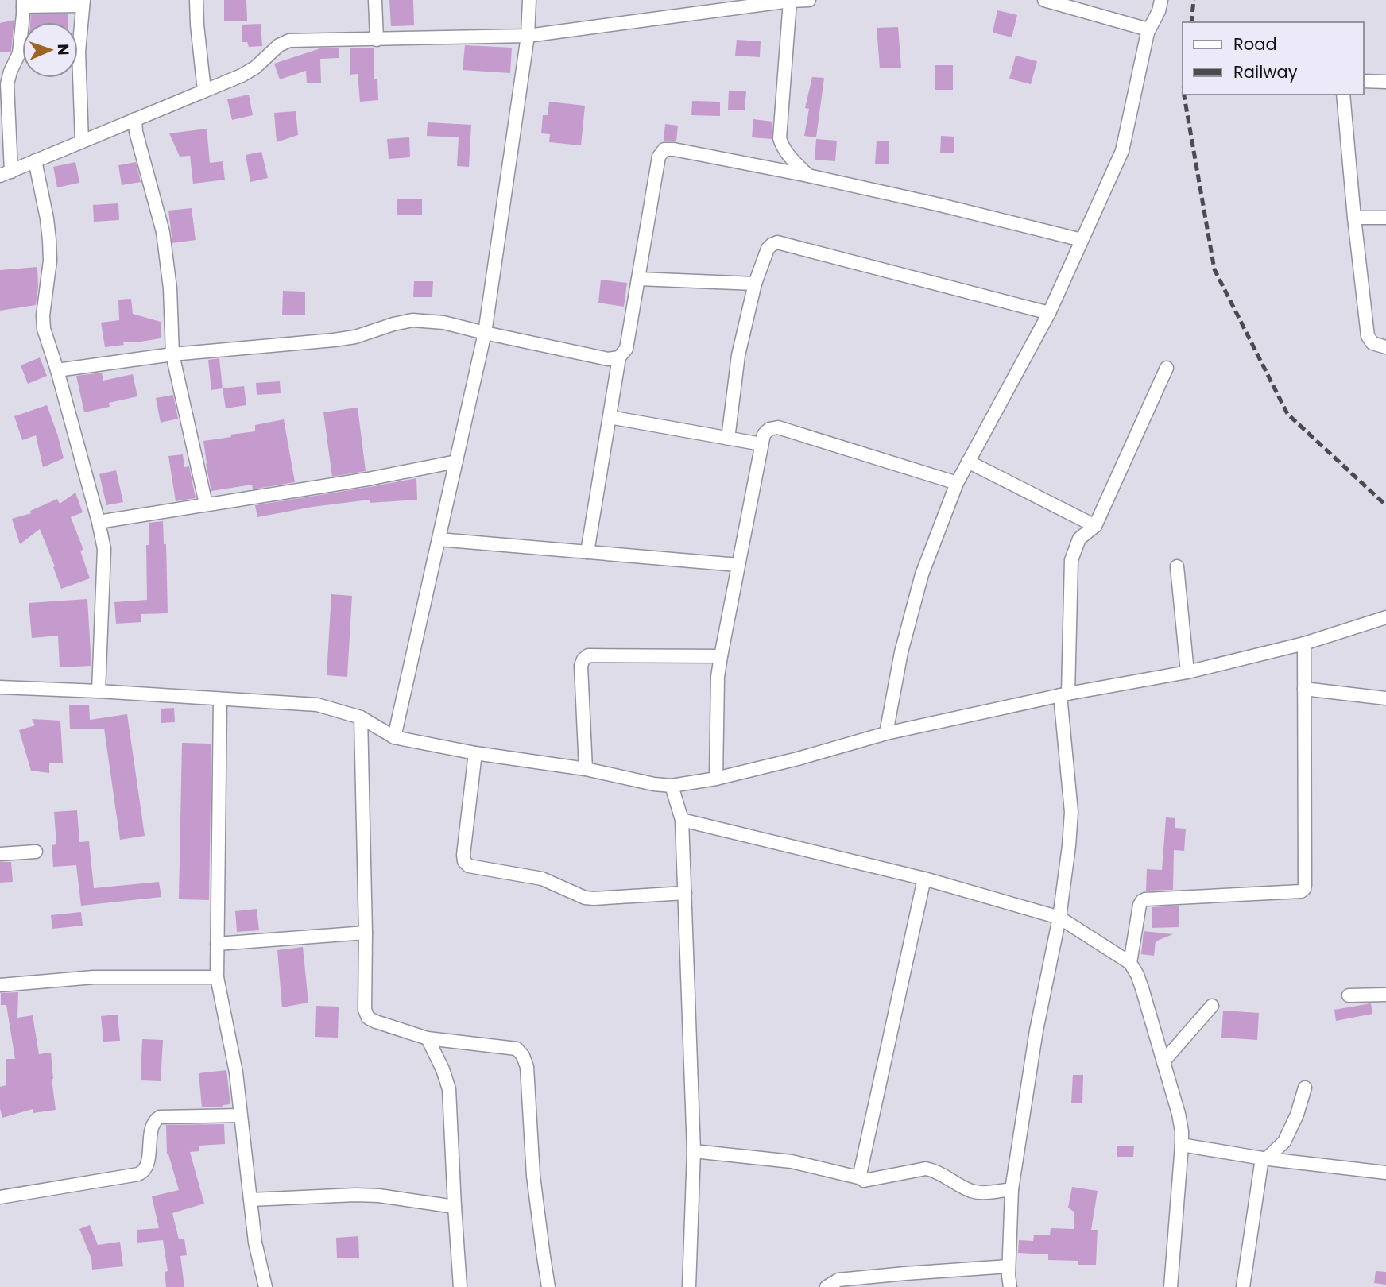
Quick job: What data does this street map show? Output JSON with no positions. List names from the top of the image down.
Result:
{
  "legend": ["Road", "Railway"],
  "north": "right"
}
